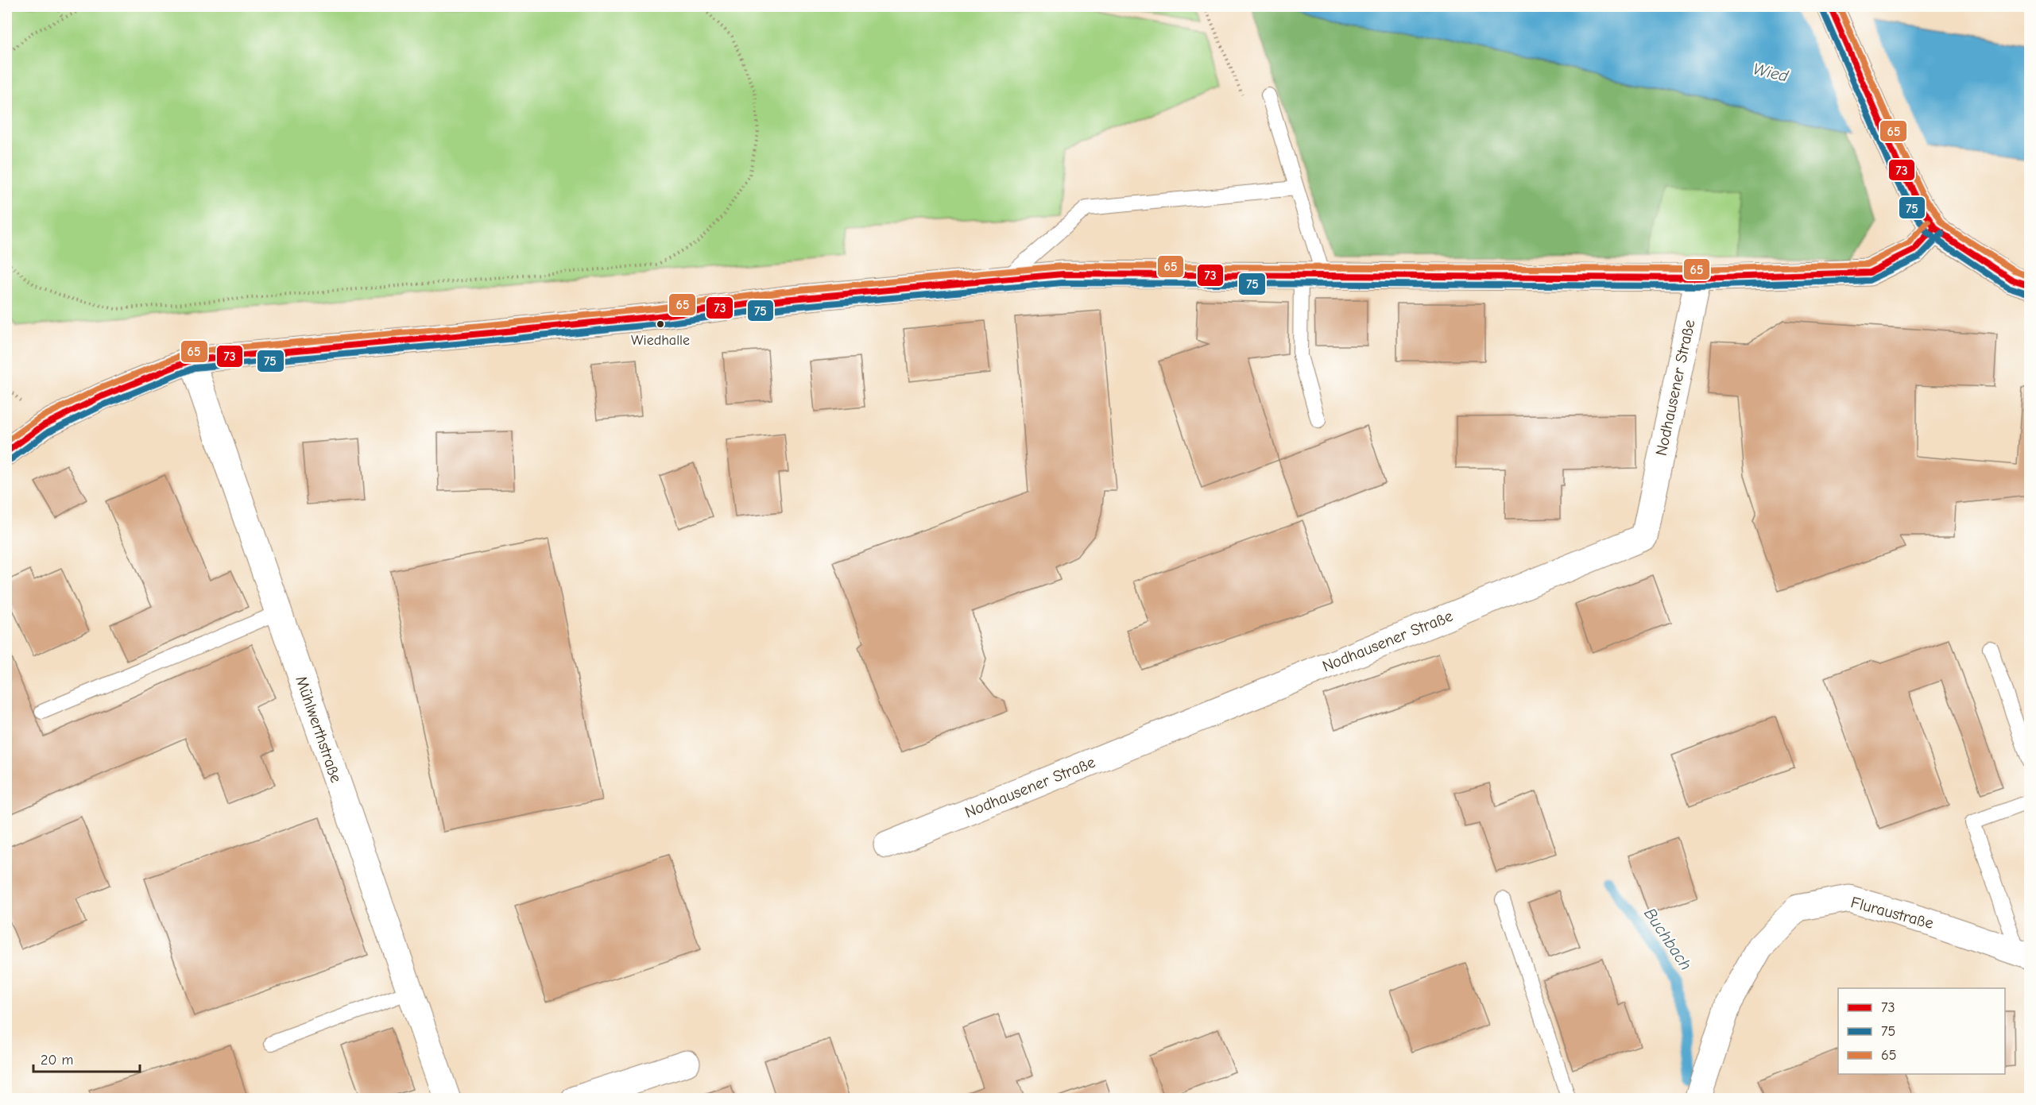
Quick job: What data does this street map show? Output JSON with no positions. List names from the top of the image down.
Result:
{
  "streets": {
    "street": ["Nodhausener Straße", "Mühlwerthstraße", "Fluraustraße"]
  },
  "water": ["Wied", "Buchbach"],
  "places": ["Wiedhalle"],
  "lines": ["transit line 73", "transit line 65", "transit line 75"],
  "legend": ["73", "75", "65"],
  "scale_bar": "20 m"
}
